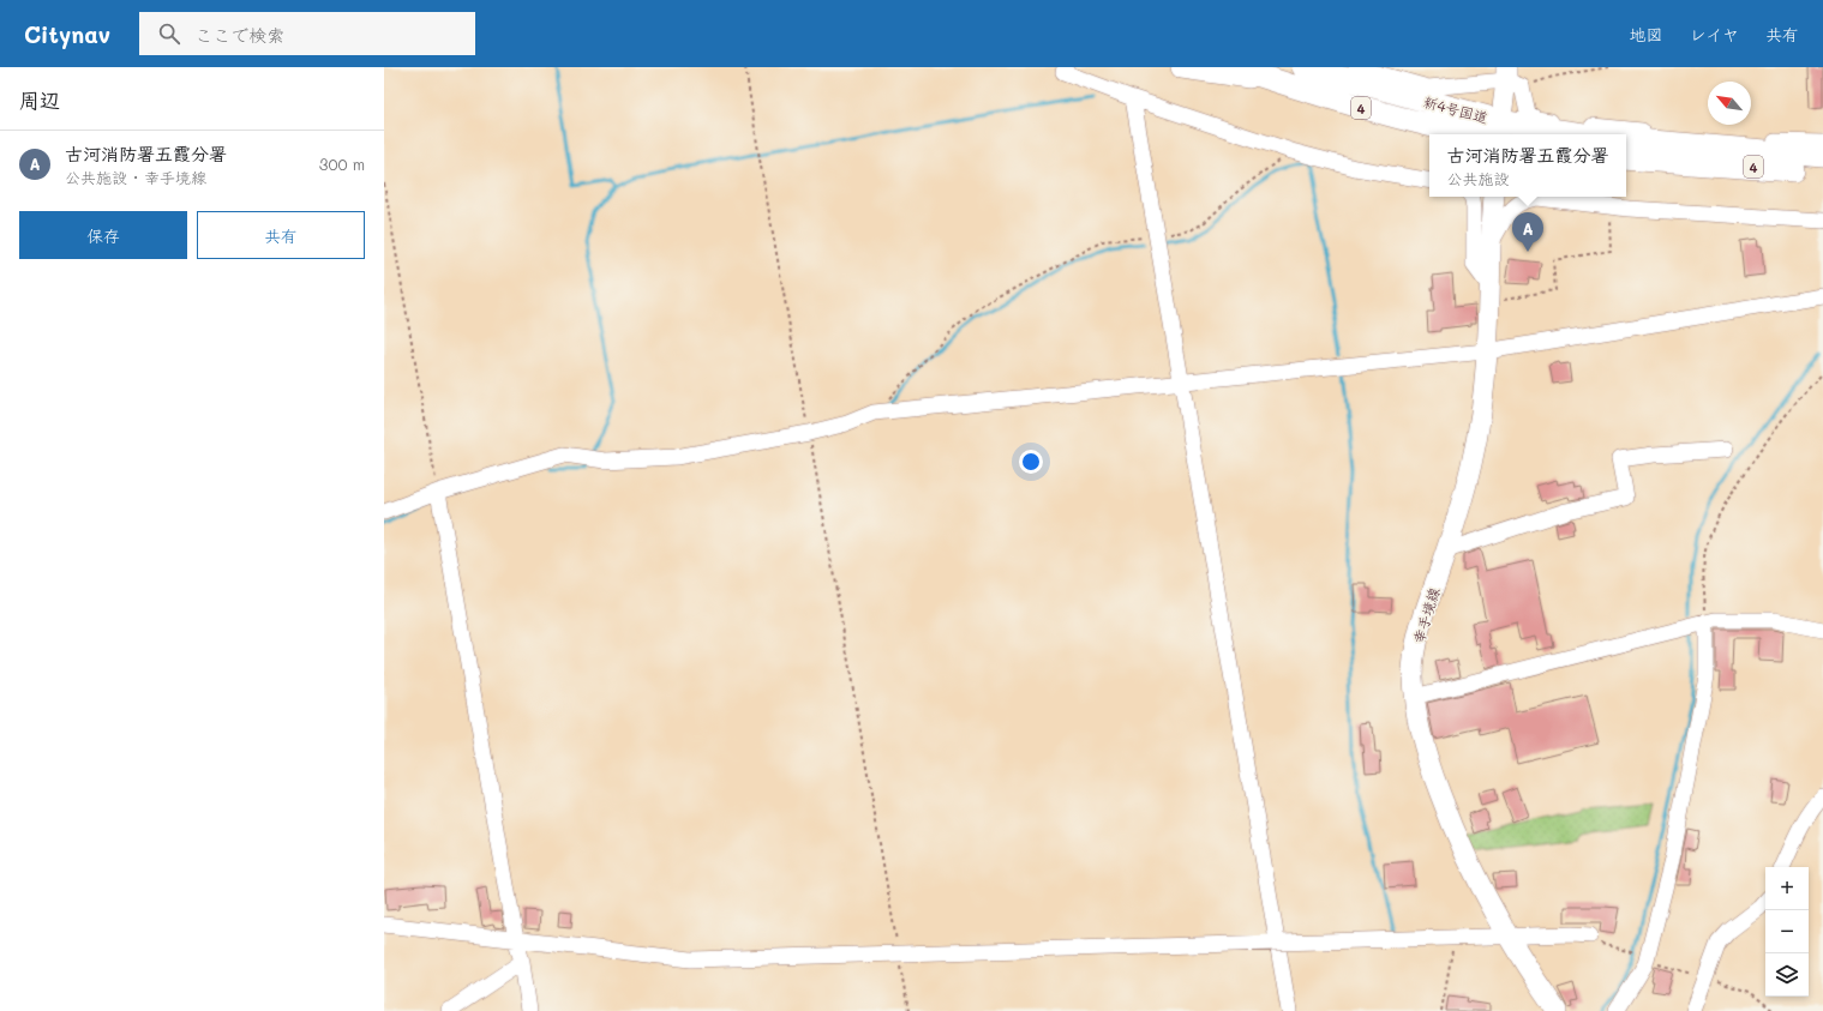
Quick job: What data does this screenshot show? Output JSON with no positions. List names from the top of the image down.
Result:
{
  "streets": {
    "highway": ["4", "新4号国道"],
    "main road": ["幸手境線"]
  },
  "north": "top left",
  "page": {
    "header": "Citynav",
    "search": "ここで検索",
    "nav": ["地図", "レイヤ", "共有"],
    "heading": "周辺",
    "list": [
      {
        "mark": "A",
        "name": "古河消防署五霞分署",
        "note": "公共施設 · 幸手境線",
        "value": "300 m"
      }
    ],
    "popup": ["古河消防署五霞分署", "公共施設"],
    "buttons": ["保存", "共有"],
    "pins": "A",
    "map_buttons": ["+", "−"]
  }
}
